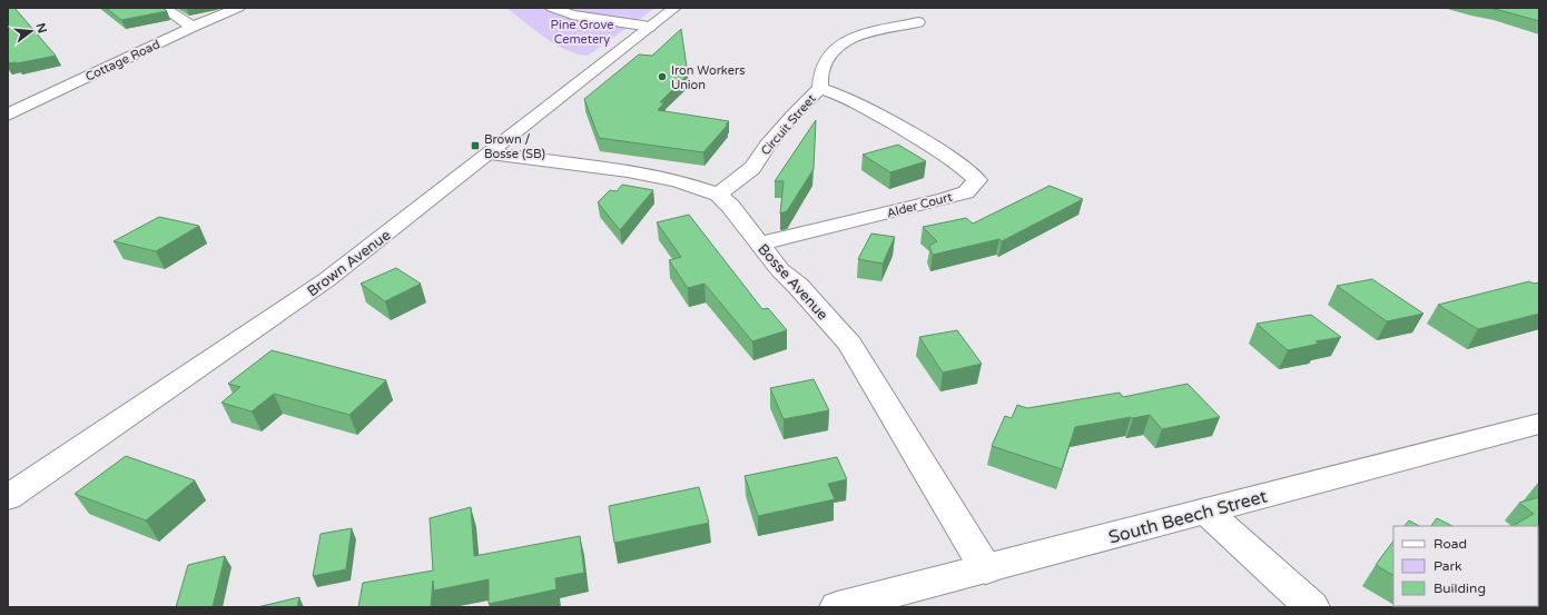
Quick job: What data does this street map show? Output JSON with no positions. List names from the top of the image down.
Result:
{
  "streets": {
    "street": [
      "Cottage Road",
      "Circuit Street",
      "Alder Court",
      "Brown Avenue",
      "Bosse Avenue",
      "South Beech Street"
    ]
  },
  "crossings": [
    ["Circuit Street", "Alder Court"],
    ["Circuit Street", "Bosse Avenue"],
    ["Alder Court", "Bosse Avenue"],
    ["Brown Avenue", "Bosse Avenue"],
    ["Bosse Avenue", "South Beech Street"]
  ],
  "parks": ["Pine Grove Cemetery"],
  "places": {
    "other": ["Iron Workers Union"],
    "transit": ["Brown / Bosse (SB)"]
  },
  "legend": ["Road", "Park", "Building"],
  "north": "right"
}
